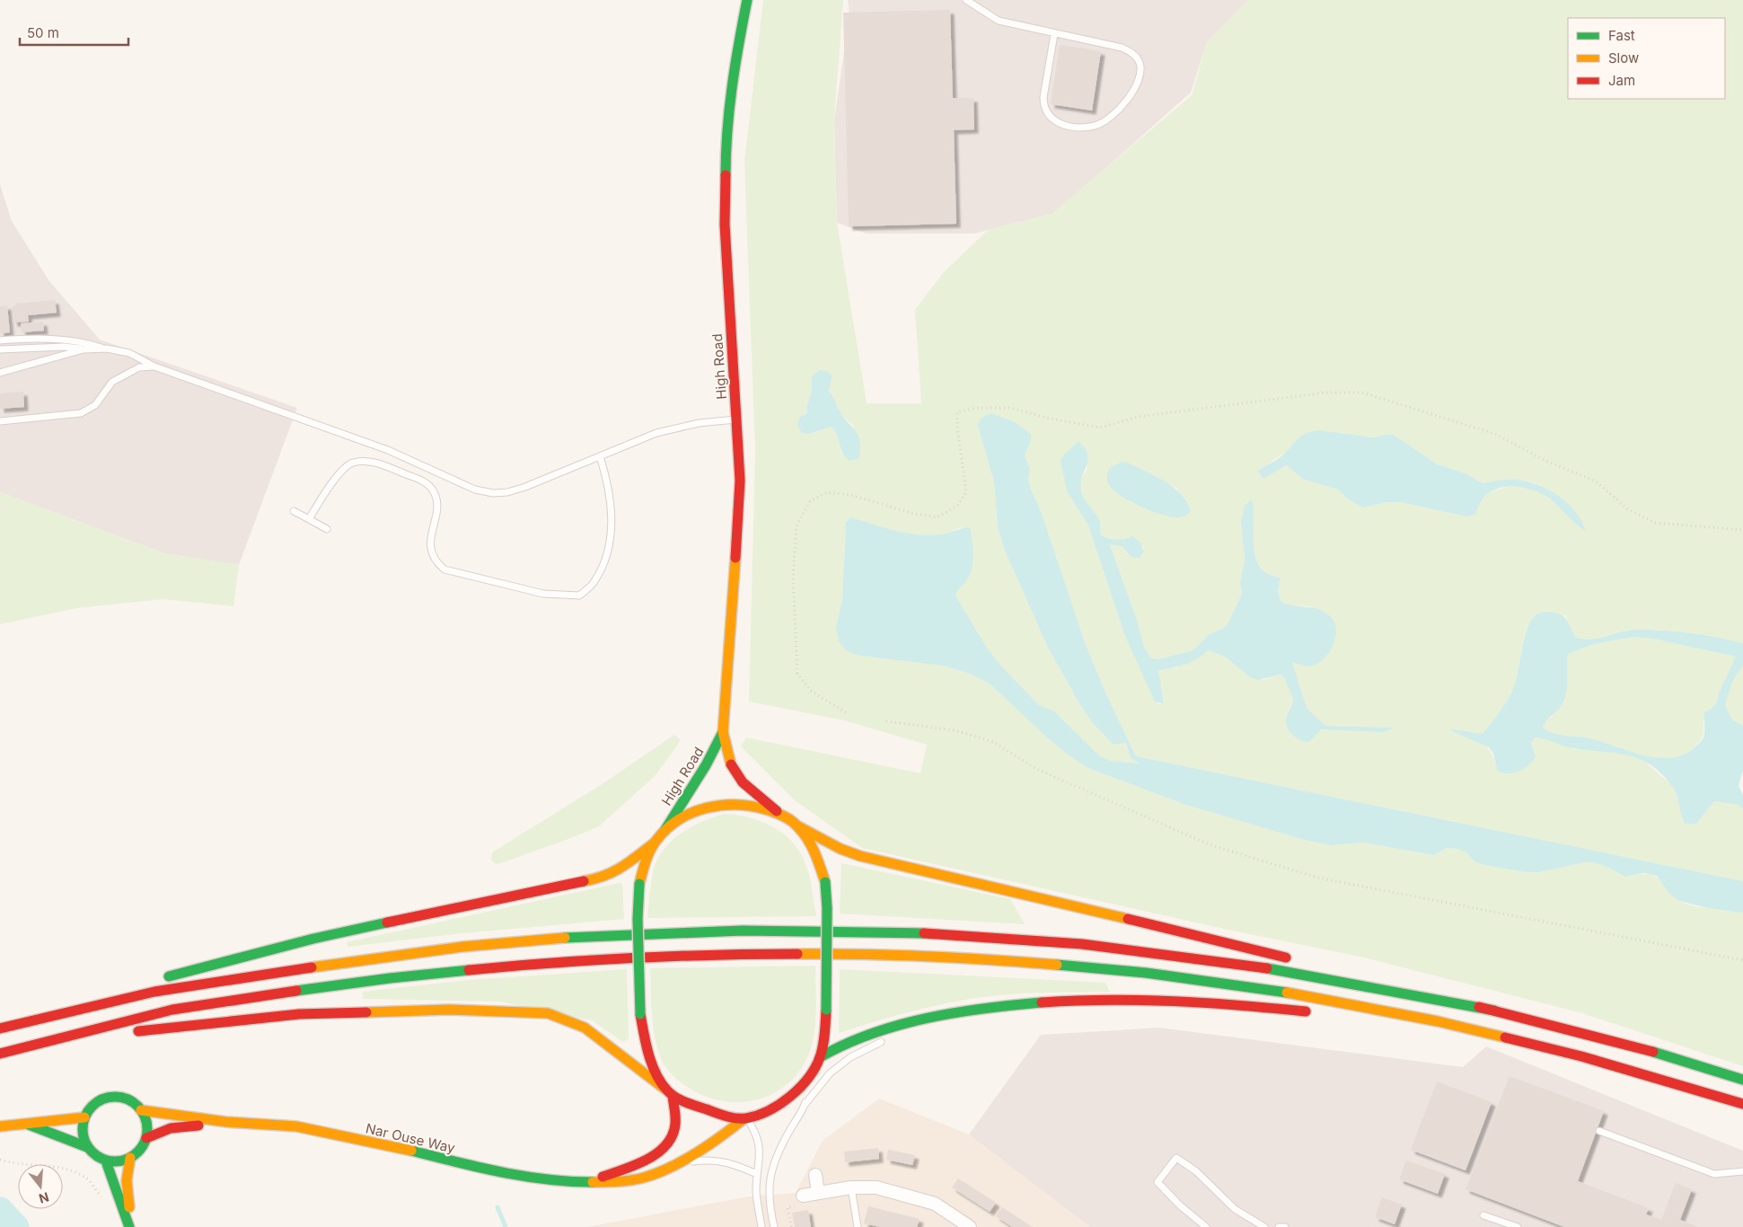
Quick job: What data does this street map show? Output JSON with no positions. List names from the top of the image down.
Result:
{
  "streets": {
    "main road": ["High Road", "Nar Ouse Way"]
  },
  "legend": ["Fast", "Slow", "Jam"],
  "scale_bar": "50 m",
  "north": "bottom"
}
